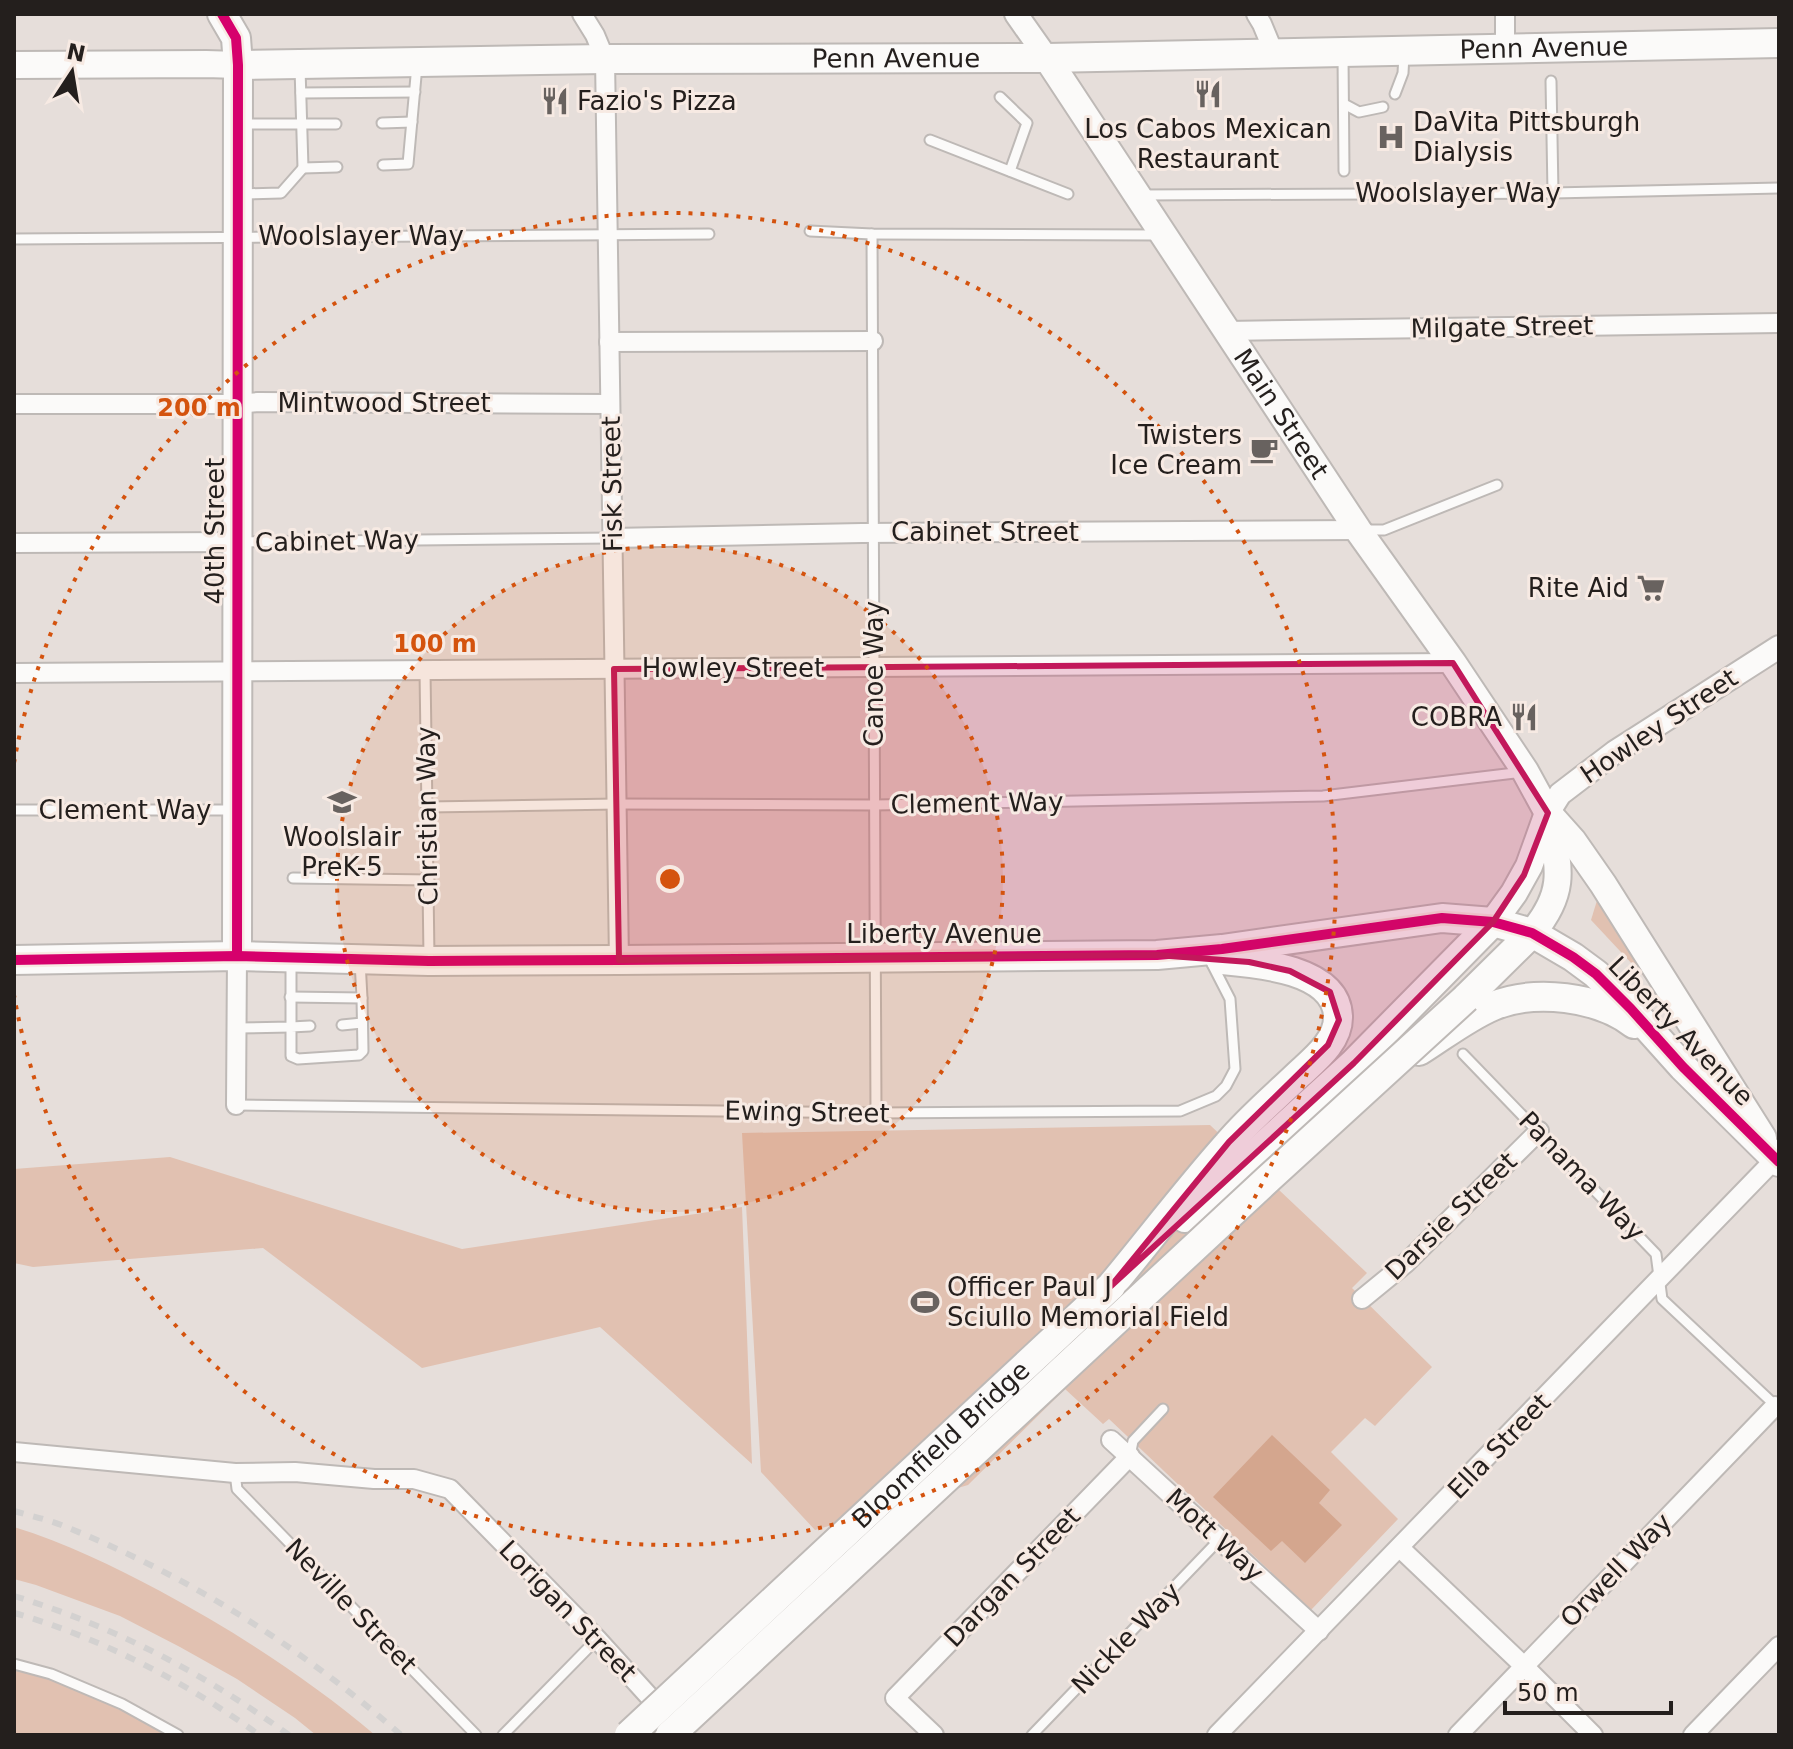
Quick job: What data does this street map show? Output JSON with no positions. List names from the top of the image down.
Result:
{
  "streets": {
    "main road": [
      "Penn Avenue",
      "Main Street",
      "40th Street",
      "Liberty Avenue",
      "Bloomfield Bridge"
    ],
    "street": [
      "Milgate Street",
      "Mintwood Street",
      "Fisk Street",
      "Cabinet Street",
      "Cabinet Way",
      "Howley Street",
      "Darsie Street",
      "Ella Street",
      "Mott Way",
      "Orwell Way",
      "Dargan Street",
      "Lorigan Street"
    ],
    "lane": [
      "Woolslayer Way",
      "Canoe Way",
      "Clement Way",
      "Christian Way",
      "Ewing Street",
      "Panama Way",
      "Neville Street",
      "Nickle Way"
    ]
  },
  "crossings": [
    ["Penn Avenue", "Main Street"],
    ["Penn Avenue", "Fisk Street"],
    ["Penn Avenue", "40th Street"],
    ["Woolslayer Way", "Main Street"],
    ["Woolslayer Way", "Fisk Street"],
    ["Woolslayer Way", "40th Street"],
    ["Milgate Street", "Main Street"],
    ["Mintwood Street", "Fisk Street"],
    ["Mintwood Street", "40th Street"],
    ["Main Street", "Cabinet Street"],
    ["Main Street", "Howley Street"],
    ["Main Street", "Clement Way"],
    ["Main Street", "Liberty Avenue"],
    ["Main Street", "Bloomfield Bridge"],
    ["Main Street", "Ella Street"],
    ["Fisk Street", "Cabinet Street"],
    ["Fisk Street", "Cabinet Way"],
    ["Fisk Street", "Howley Street"],
    ["Fisk Street", "Clement Way"],
    ["Fisk Street", "Liberty Avenue"],
    ["40th Street", "Cabinet Way"],
    ["40th Street", "Howley Street"],
    ["40th Street", "Clement Way"],
    ["40th Street", "Liberty Avenue"],
    ["40th Street", "Ewing Street"],
    ["Cabinet Street", "Cabinet Way"],
    ["Cabinet Street", "Canoe Way"],
    ["Howley Street", "Canoe Way"],
    ["Howley Street", "Christian Way"],
    ["Canoe Way", "Clement Way"],
    ["Canoe Way", "Liberty Avenue"],
    ["Canoe Way", "Ewing Street"],
    ["Clement Way", "Christian Way"],
    ["Christian Way", "Liberty Avenue"],
    ["Liberty Avenue", "Ewing Street"],
    ["Liberty Avenue", "Bloomfield Bridge"],
    ["Liberty Avenue", "Ella Street"],
    ["Panama Way", "Darsie Street"],
    ["Panama Way", "Ella Street"],
    ["Panama Way", "Orwell Way"],
    ["Ella Street", "Mott Way"],
    ["Mott Way", "Dargan Street"],
    ["Mott Way", "Nickle Way"],
    ["Neville Street", "Lorigan Street"]
  ],
  "places": {
    "restaurant": ["Los Cabos Mexican Restaurant", "Fazio's Pizza", "COBRA"],
    "hospital": ["DaVita Pittsburgh Dialysis"],
    "cafe": ["Twisters Ice Cream"],
    "supermarket": ["Rite Aid"],
    "school or university": ["Woolslair PreK-5"],
    "sports": ["Officer Paul J Sciullo Memorial Field"]
  },
  "scale_bar": "50 m",
  "north": "top",
  "rings": ["200 m", "100 m"]
}
